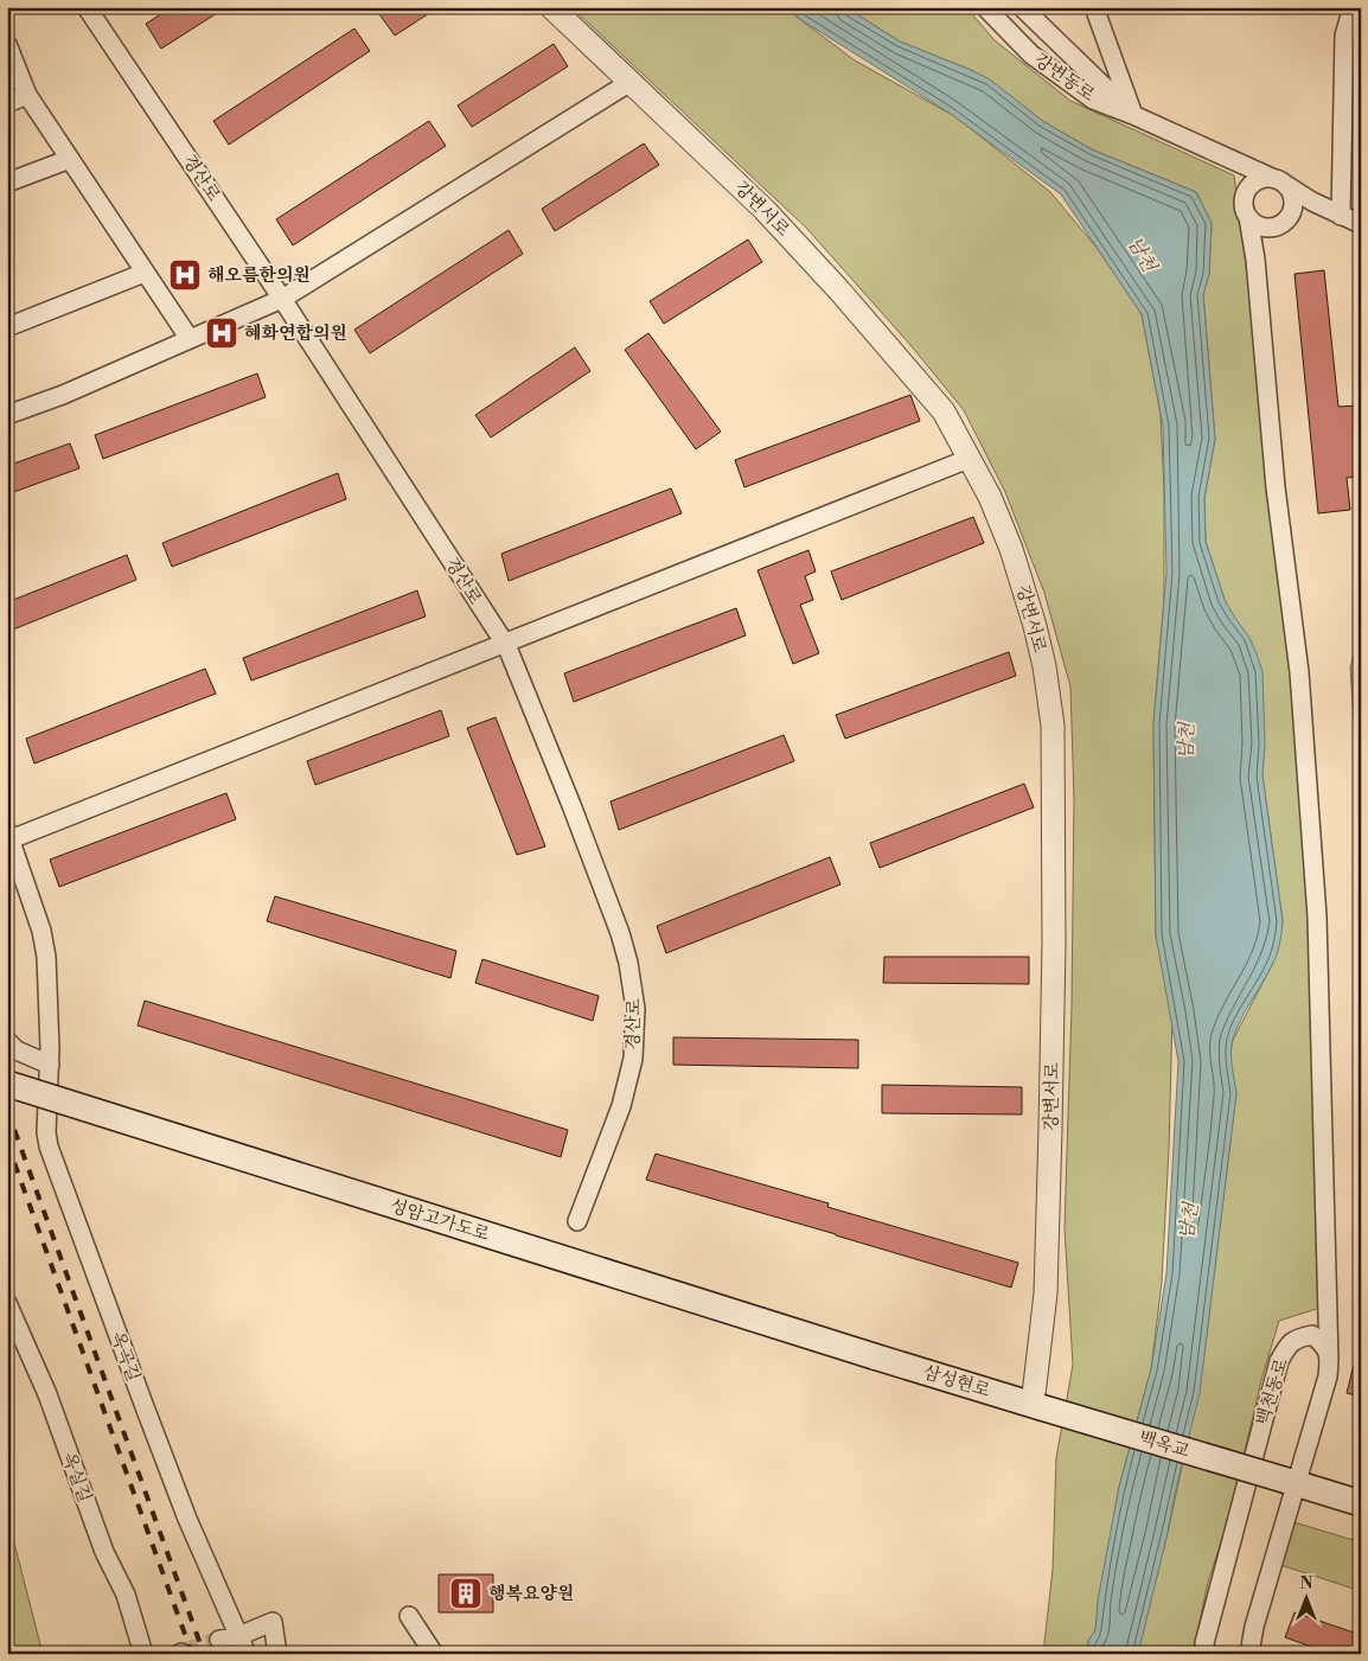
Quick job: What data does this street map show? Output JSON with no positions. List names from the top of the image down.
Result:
{
  "streets": {
    "main road": ["성암고가도로", "삼성현로", "백옥교"],
    "street": [
      "강변동로",
      "경산로",
      "강변서로",
      "옥곡길",
      "백천동로",
      "옥실길"
    ]
  },
  "crossings": [
    ["강변동로", "백천동로"],
    ["강변서로", "삼성현로"],
    ["강변서로", "백옥교"],
    ["성암고가도로", "삼성현로"],
    ["삼성현로", "백옥교"]
  ],
  "water": ["남천"],
  "places": {
    "hospital": ["해오름한의원", "혜화연합의원"],
    "building": ["행복요양원"]
  },
  "north": "top"
}
